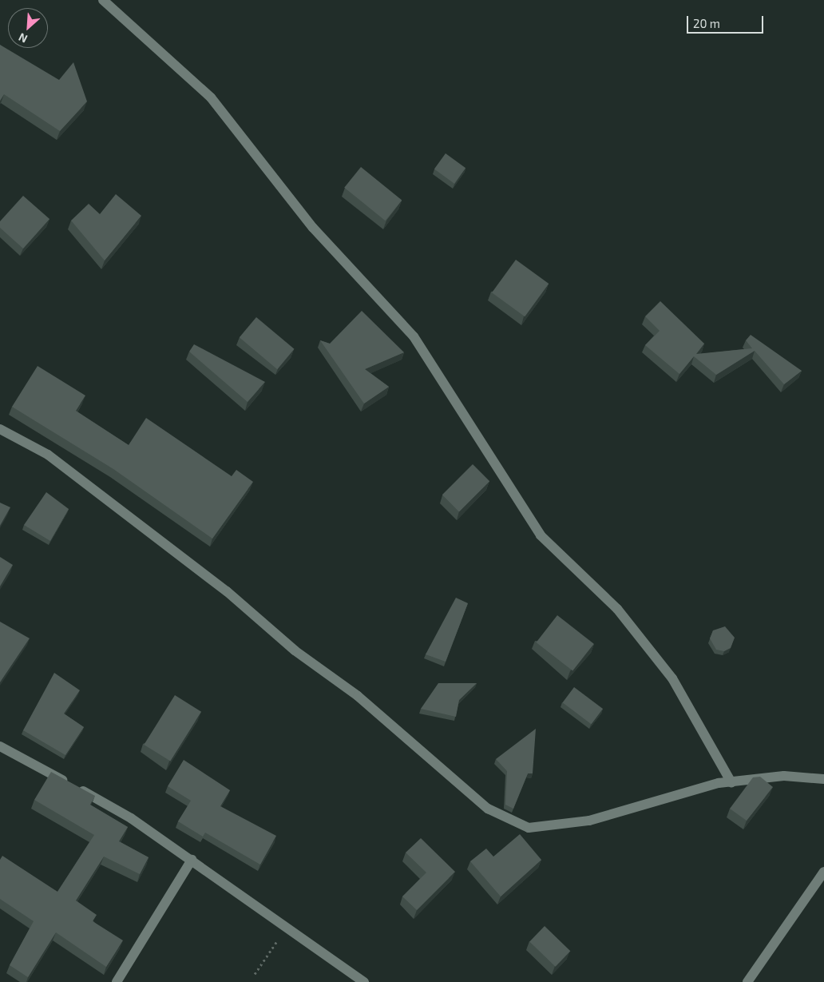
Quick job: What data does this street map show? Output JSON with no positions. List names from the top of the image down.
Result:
{
  "scale_bar": "20 m",
  "north": "bottom left"
}
